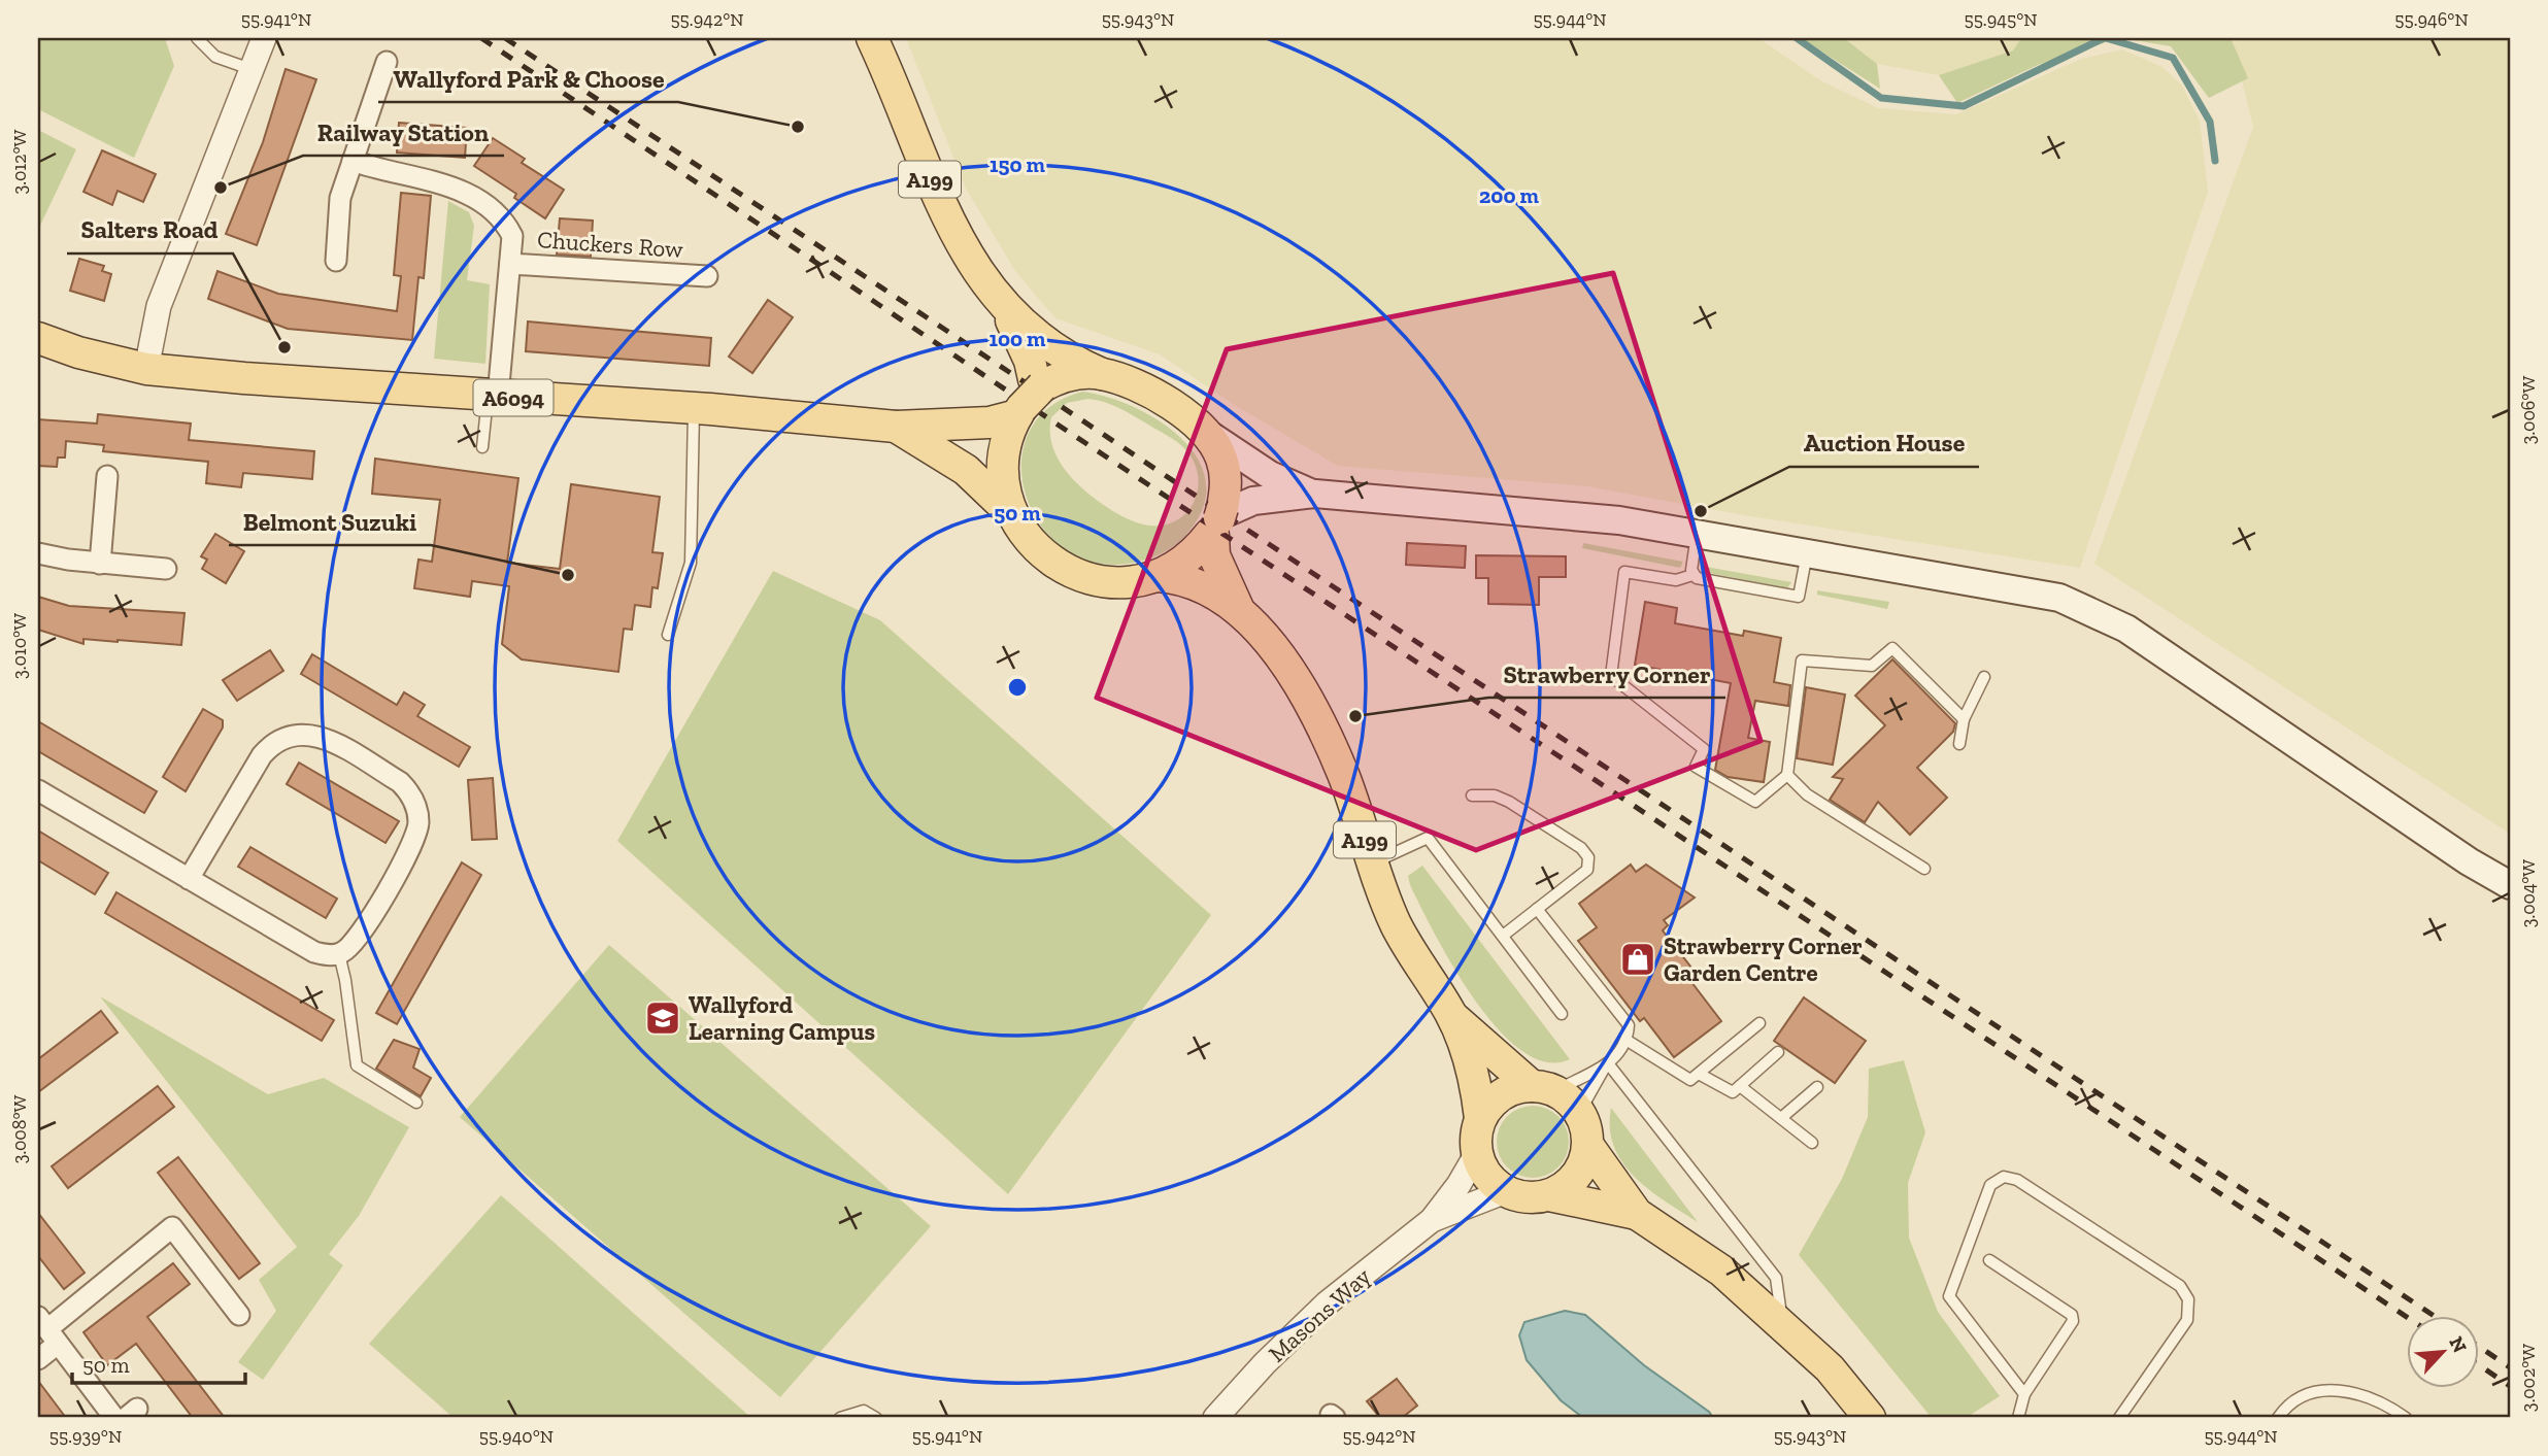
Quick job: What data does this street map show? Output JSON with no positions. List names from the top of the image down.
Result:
{
  "streets": {
    "main road": ["A199", "A6094"],
    "street": ["Chuckers Row", "Masons Way"]
  },
  "crossings": [
    ["A199", "A6094"],
    ["A199", "Masons Way"],
    ["Chuckers Row", "A6094"]
  ],
  "places": {
    "other": [
      "Wallyford Park & Choose",
      "Railway Station",
      "Salters Road",
      "Auction House",
      "Belmont Suzuki",
      "Strawberry Corner"
    ],
    "shop": ["Strawberry Corner Garden Centre"],
    "school or university": ["Wallyford Learning Campus"]
  },
  "scale_bar": "50 m",
  "north": "top right",
  "coordinates": [
    "55.941°N",
    "55.942°N",
    "55.943°N",
    "55.944°N",
    "55.945°N",
    "55.946°N",
    "3.012°W",
    "3.006°W",
    "3.010°W",
    "3.004°W",
    "3.008°W",
    "3.002°W",
    "55.939°N",
    "55.940°N"
  ],
  "rings": [
    "150 m",
    "200 m",
    "100 m",
    "50 m"
  ]
}
